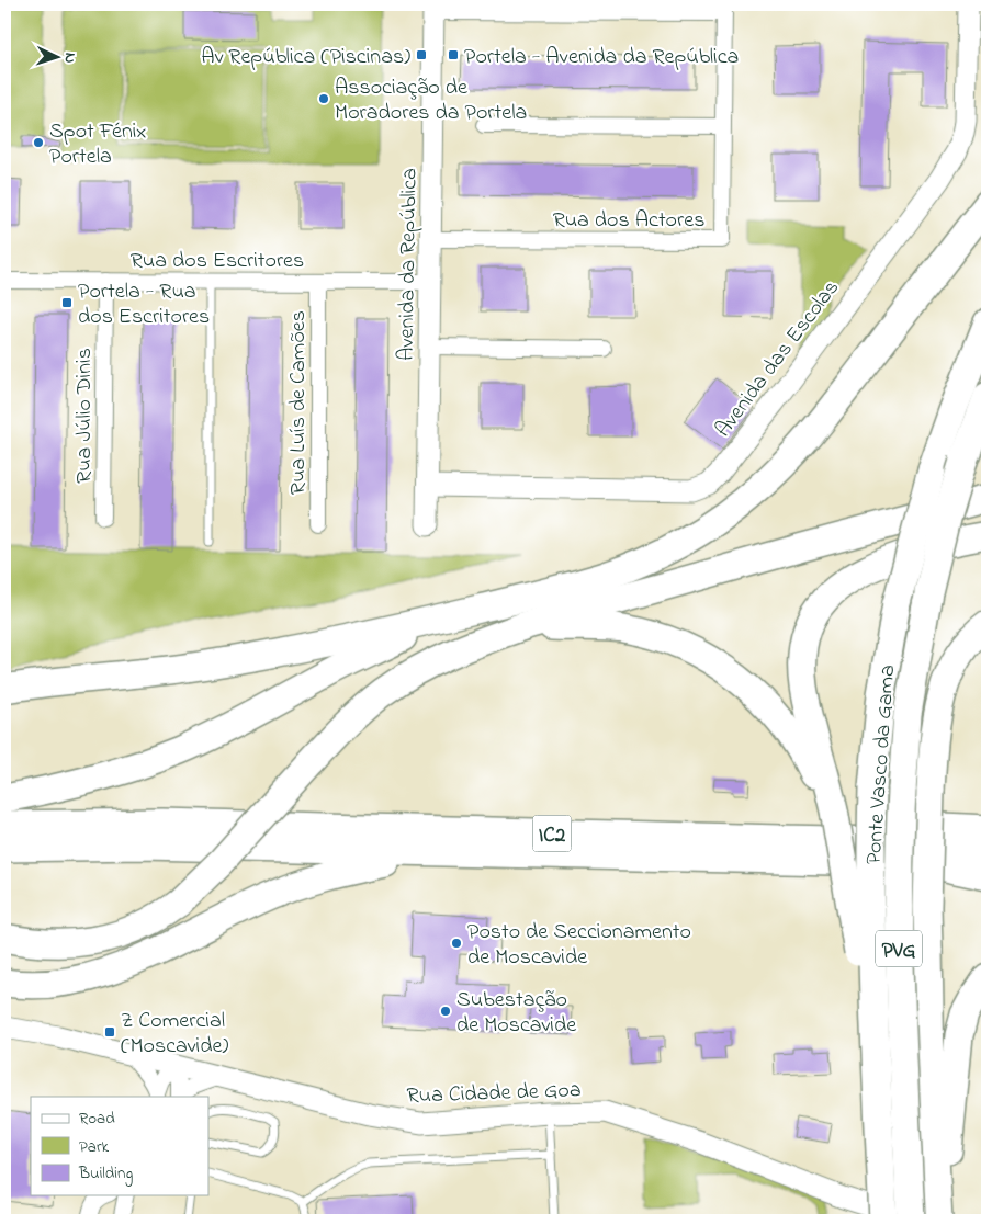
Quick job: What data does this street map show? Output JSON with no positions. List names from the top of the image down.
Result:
{
  "streets": {
    "highway": ["Ponte Vasco da Gama", "IC2", "PVG"],
    "street": [
      "Rua dos Actores",
      "Rua dos Escritores",
      "Avenida da República",
      "Avenida das Escolas",
      "Rua Luís de Camões",
      "Rua Júlio Dinis",
      "Rua Cidade de Goa"
    ]
  },
  "crossings": [
    ["Rua dos Actores", "Avenida da República"],
    ["Rua dos Escritores", "Avenida da República"],
    ["Rua dos Escritores", "Rua Luís de Camões"],
    ["Rua dos Escritores", "Rua Júlio Dinis"],
    ["Avenida da República", "Avenida das Escolas"]
  ],
  "places": {
    "transit": [
      "Av República (Piscinas)",
      "Portela - Avenida da República",
      "Portela - Rua dos Escritores",
      "Z Comercial (Moscavide)"
    ],
    "other": [
      "Associação de Moradores da Portela",
      "Spot Fénix Portela",
      "Posto de Seccionamento de Moscavide",
      "Subestação de Moscavide"
    ]
  },
  "legend": ["Road", "Park", "Building"],
  "north": "right"
}
